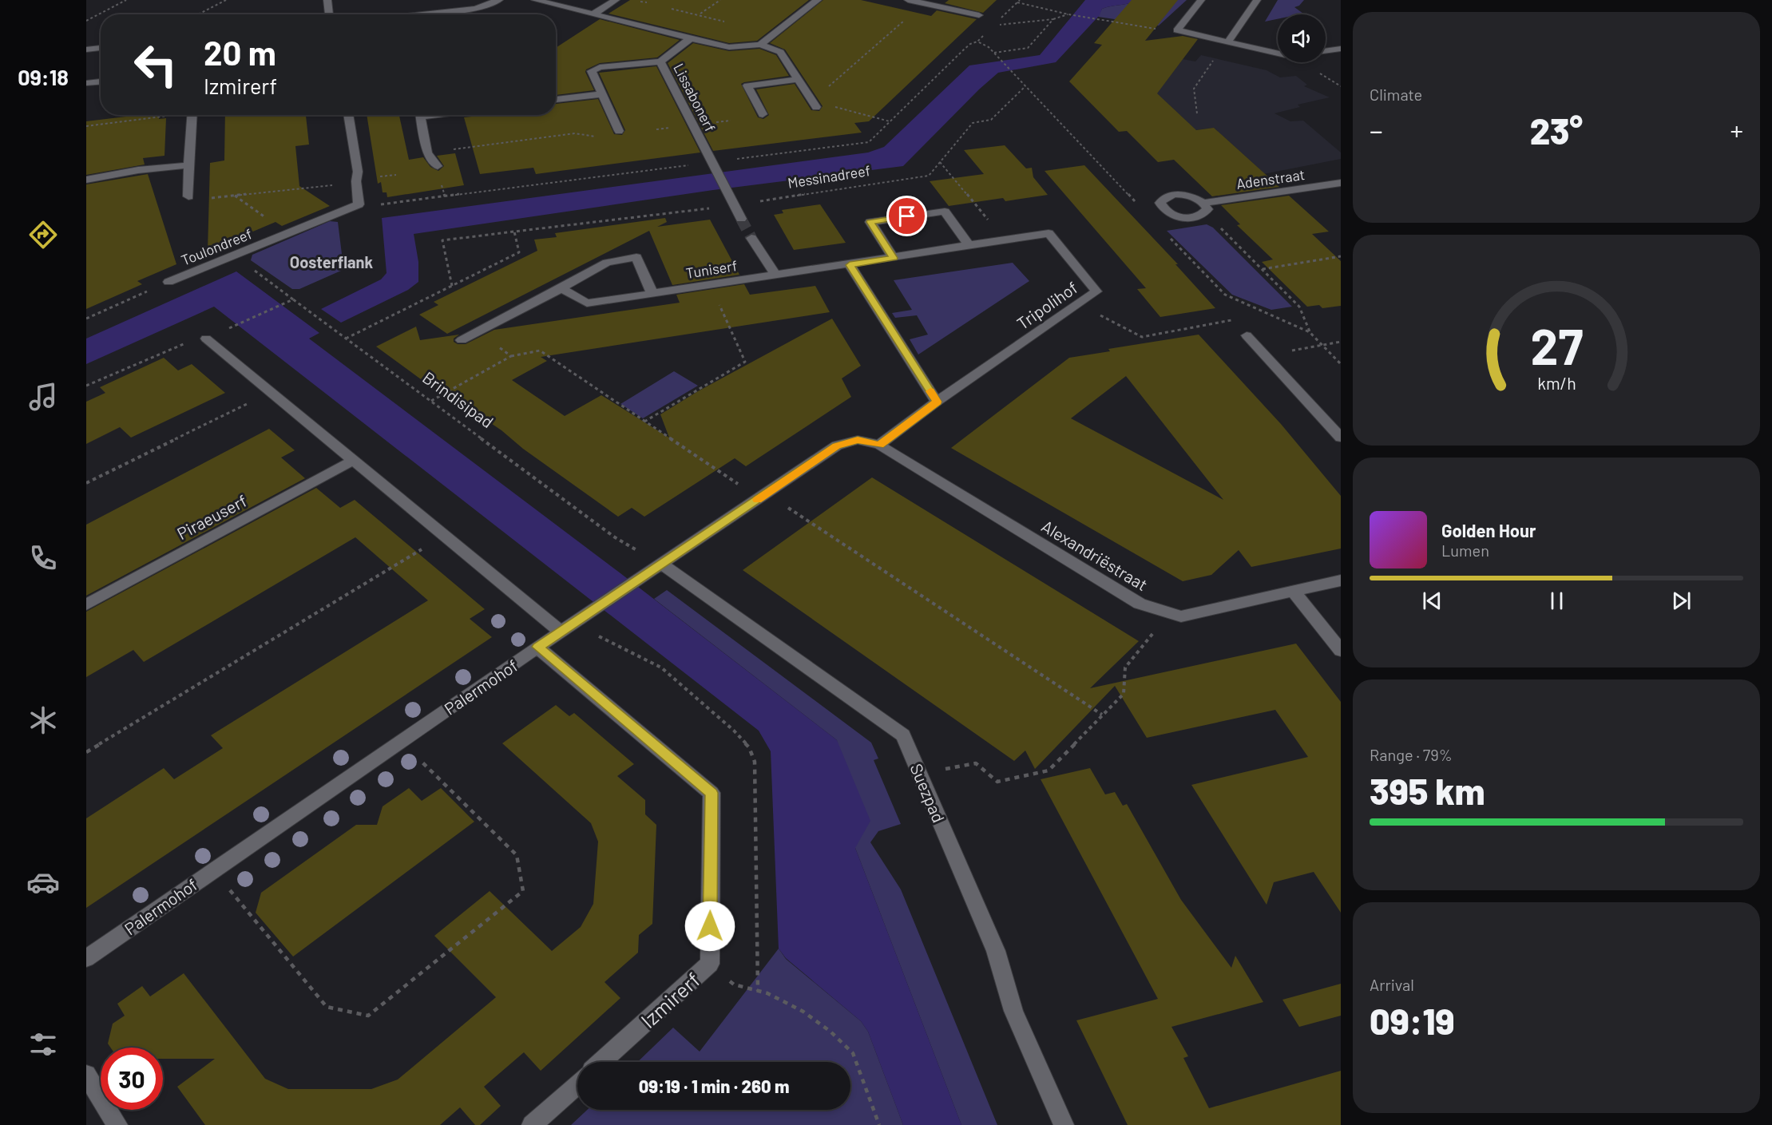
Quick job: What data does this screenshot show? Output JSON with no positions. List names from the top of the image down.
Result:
{
  "streets": {
    "street": [
      "Lissabonerf",
      "Adenstraat",
      "Toulondreef",
      "Tuniserf",
      "Tripolihof",
      "Piraeuserf",
      "Alexandriëstraat",
      "Palermohof",
      "Suezpad",
      "Izmirerf"
    ],
    "path": ["Messinadreef", "Brindisipad"]
  },
  "crossings": [
    ["Lissabonerf", "Messinadreef"],
    ["Toulondreef", "Brindisipad"],
    ["Tuniserf", "Tripolihof"],
    ["Brindisipad", "Palermohof"],
    ["Brindisipad", "Suezpad"],
    ["Alexandriëstraat", "Palermohof"],
    ["Palermohof", "Suezpad"],
    ["Palermohof", "Izmirerf"]
  ],
  "districts": ["Oosterflank"],
  "page": {
    "tabs": "09:18",
    "tile": [
      "Climate",
      ["Range · 79%", "395 km"],
      ["Arrival", "09:19"]
    ],
    "turn": ["20 m", "Izmirerf"],
    "heat": ["−", "23°", "+"],
    "song": ["Golden Hour", "Lumen"],
    "limit": "30",
    "trip": "09:19 · 1 min · 260 m",
    "gauge": ["27", "km/h"]
  }
}
